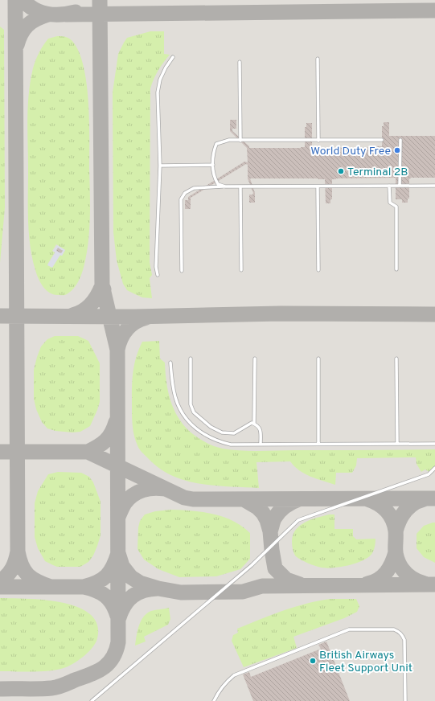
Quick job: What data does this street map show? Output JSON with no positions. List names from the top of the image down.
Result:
{
  "places": ["World Duty Free", "Terminal 2B", "British Airways Fleet Support Unit"]
}
